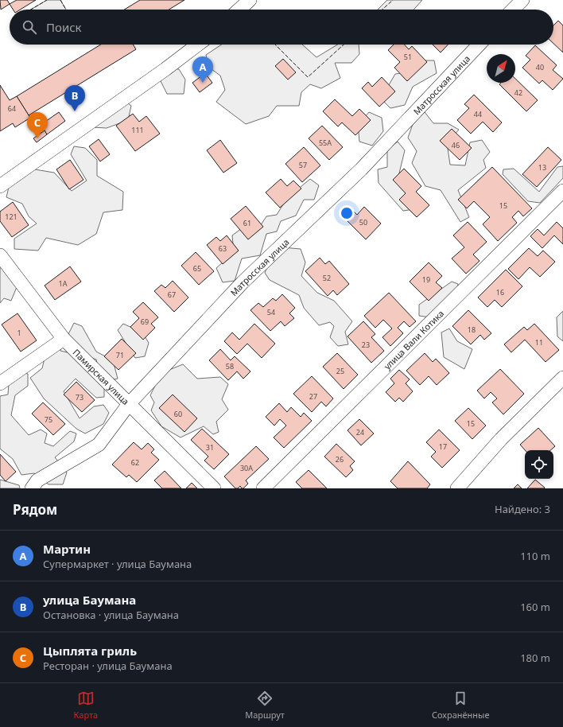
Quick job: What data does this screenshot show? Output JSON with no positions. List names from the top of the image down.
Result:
{
  "streets": {
    "street": ["Матросская улица", "улица Вали Котика", "Памирская улица"]
  },
  "crossings": [
    ["Матросская улица", "Памирская улица"]
  ],
  "house_numbers": [
    "51",
    "40",
    "42",
    "64",
    "44",
    "111",
    "55А",
    "46",
    "57",
    "13",
    "15",
    "121",
    "50",
    "61",
    "63",
    "65",
    "52",
    "19",
    "1А",
    "16",
    "67",
    "54",
    "69",
    "18",
    "1",
    "11",
    "23",
    "71",
    "58",
    "25",
    "27",
    "73",
    "60",
    "75",
    "15",
    "24",
    "17",
    "31",
    "26",
    "62",
    "30А"
  ],
  "north": "top right",
  "page": {
    "search": "Поиск",
    "pins": ["A", "B", "C"],
    "heading": ["Рядом", "Найдено: 3"],
    "list": [
      {
        "mark": "A",
        "name": "Мартин",
        "note": "Супермаркет · улица Баумана",
        "value": "110 m"
      },
      {
        "mark": "B",
        "name": "улица Баумана",
        "note": "Остановка · улица Баумана",
        "value": "160 m"
      },
      {
        "mark": "C",
        "name": "Цыплята гриль",
        "note": "Ресторан · улица Баумана",
        "value": "180 m"
      }
    ],
    "nav": ["Карта", "Маршрут", "Сохранённые"]
  }
}
